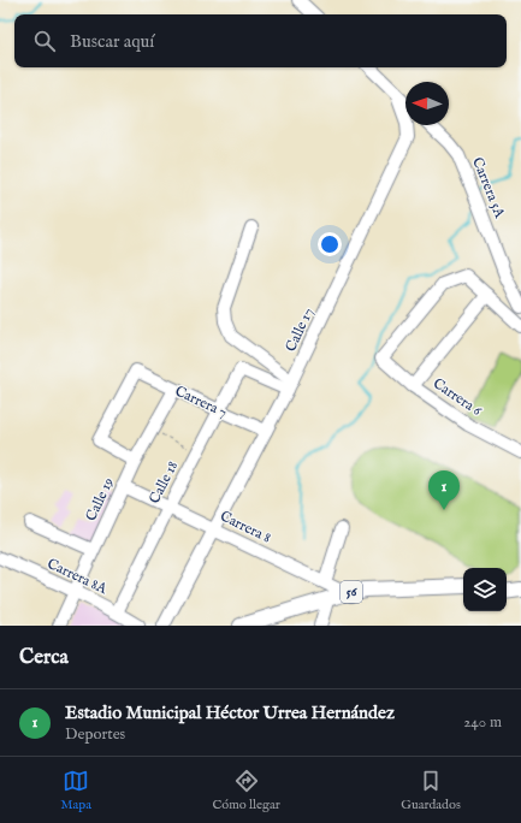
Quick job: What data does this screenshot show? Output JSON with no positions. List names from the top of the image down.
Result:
{
  "streets": {
    "main road": ["56"],
    "street": [
      "Carrera 5A",
      "Calle 17",
      "Carrera 6",
      "Carrera 7",
      "Calle 18",
      "Calle 19",
      "Carrera 8",
      "Carrera 8A"
    ]
  },
  "crossings": [
    ["Calle 17", "Carrera 7"],
    ["Calle 17", "Calle 18"],
    ["Calle 17", "Carrera 8"],
    ["Carrera 7", "Calle 18"],
    ["Carrera 7", "Calle 19"],
    ["Calle 18", "Carrera 8"],
    ["Calle 18", "Carrera 8A"],
    ["Calle 19", "Carrera 8"],
    ["Calle 19", "Carrera 8A"],
    ["Carrera 8", "56"]
  ],
  "north": "left",
  "page": {
    "search": "Buscar aquí",
    "pins": "1",
    "heading": "Cerca",
    "list": [
      {
        "mark": "1",
        "name": "Estadio Municipal Héctor Urrea Hernández",
        "note": "Deportes",
        "value": "240 m"
      }
    ],
    "nav": ["Mapa", "Cómo llegar", "Guardados"]
  }
}
